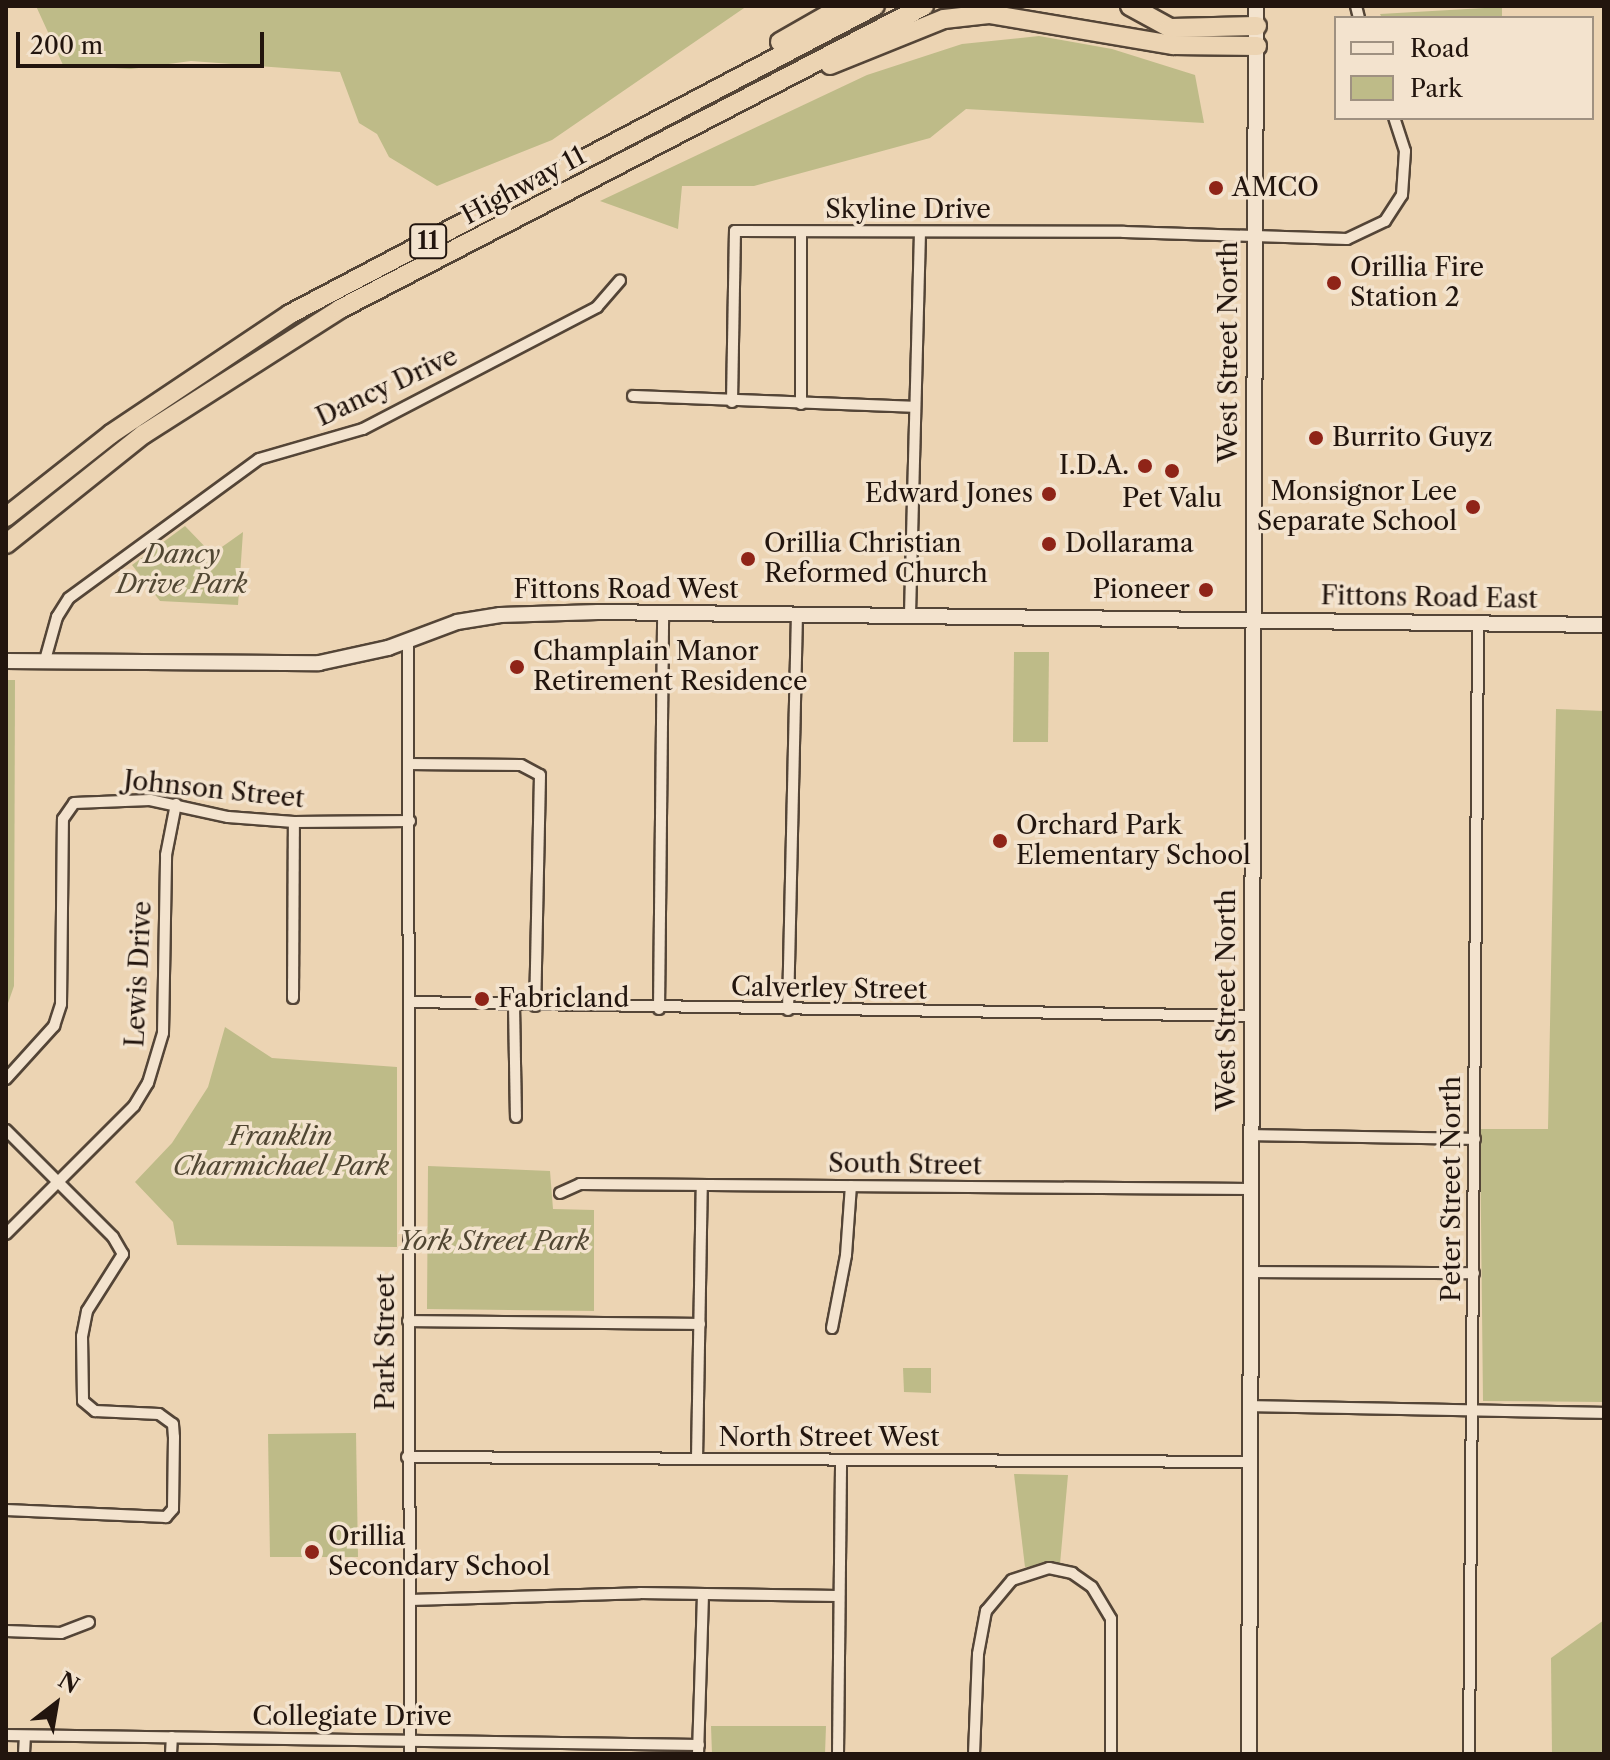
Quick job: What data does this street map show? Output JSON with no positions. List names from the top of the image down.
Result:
{
  "streets": {
    "highway": ["Highway 11", "11"],
    "main road": ["West Street North", "Fittons Road West", "Fittons Road East"],
    "street": [
      "Skyline Drive",
      "Dancy Drive",
      "Johnson Street",
      "Lewis Drive",
      "Calverley Street",
      "South Street",
      "Peter Street North",
      "Park Street",
      "North Street West",
      "Collegiate Drive"
    ]
  },
  "crossings": [
    ["Skyline Drive", "West Street North"],
    ["West Street North", "Fittons Road West"],
    ["West Street North", "Fittons Road East"],
    ["West Street North", "Calverley Street"],
    ["West Street North", "South Street"],
    ["West Street North", "North Street West"],
    ["Dancy Drive", "Fittons Road West"],
    ["Fittons Road West", "Fittons Road East"],
    ["Fittons Road West", "Park Street"],
    ["Fittons Road East", "Peter Street North"],
    ["Johnson Street", "Lewis Drive"],
    ["Johnson Street", "Park Street"],
    ["Calverley Street", "Park Street"],
    ["Park Street", "North Street West"],
    ["Park Street", "Collegiate Drive"]
  ],
  "parks": ["Dancy Drive Park", "Franklin Charmichael Park", "York Street Park"],
  "places": [
    "AMCO",
    "Orillia Fire Station 2",
    "Burrito Guyz",
    "I.D.A.",
    "Pet Valu",
    "Edward Jones",
    "Monsignor Lee Separate School",
    "Dollarama",
    "Orillia Christian Reformed Church",
    "Pioneer",
    "Champlain Manor Retirement Residence",
    "Orchard Park Elementary School",
    "Fabricland",
    "Orillia Secondary School"
  ],
  "legend": ["Road", "Park"],
  "scale_bar": "200 m",
  "north": "top right"
}
